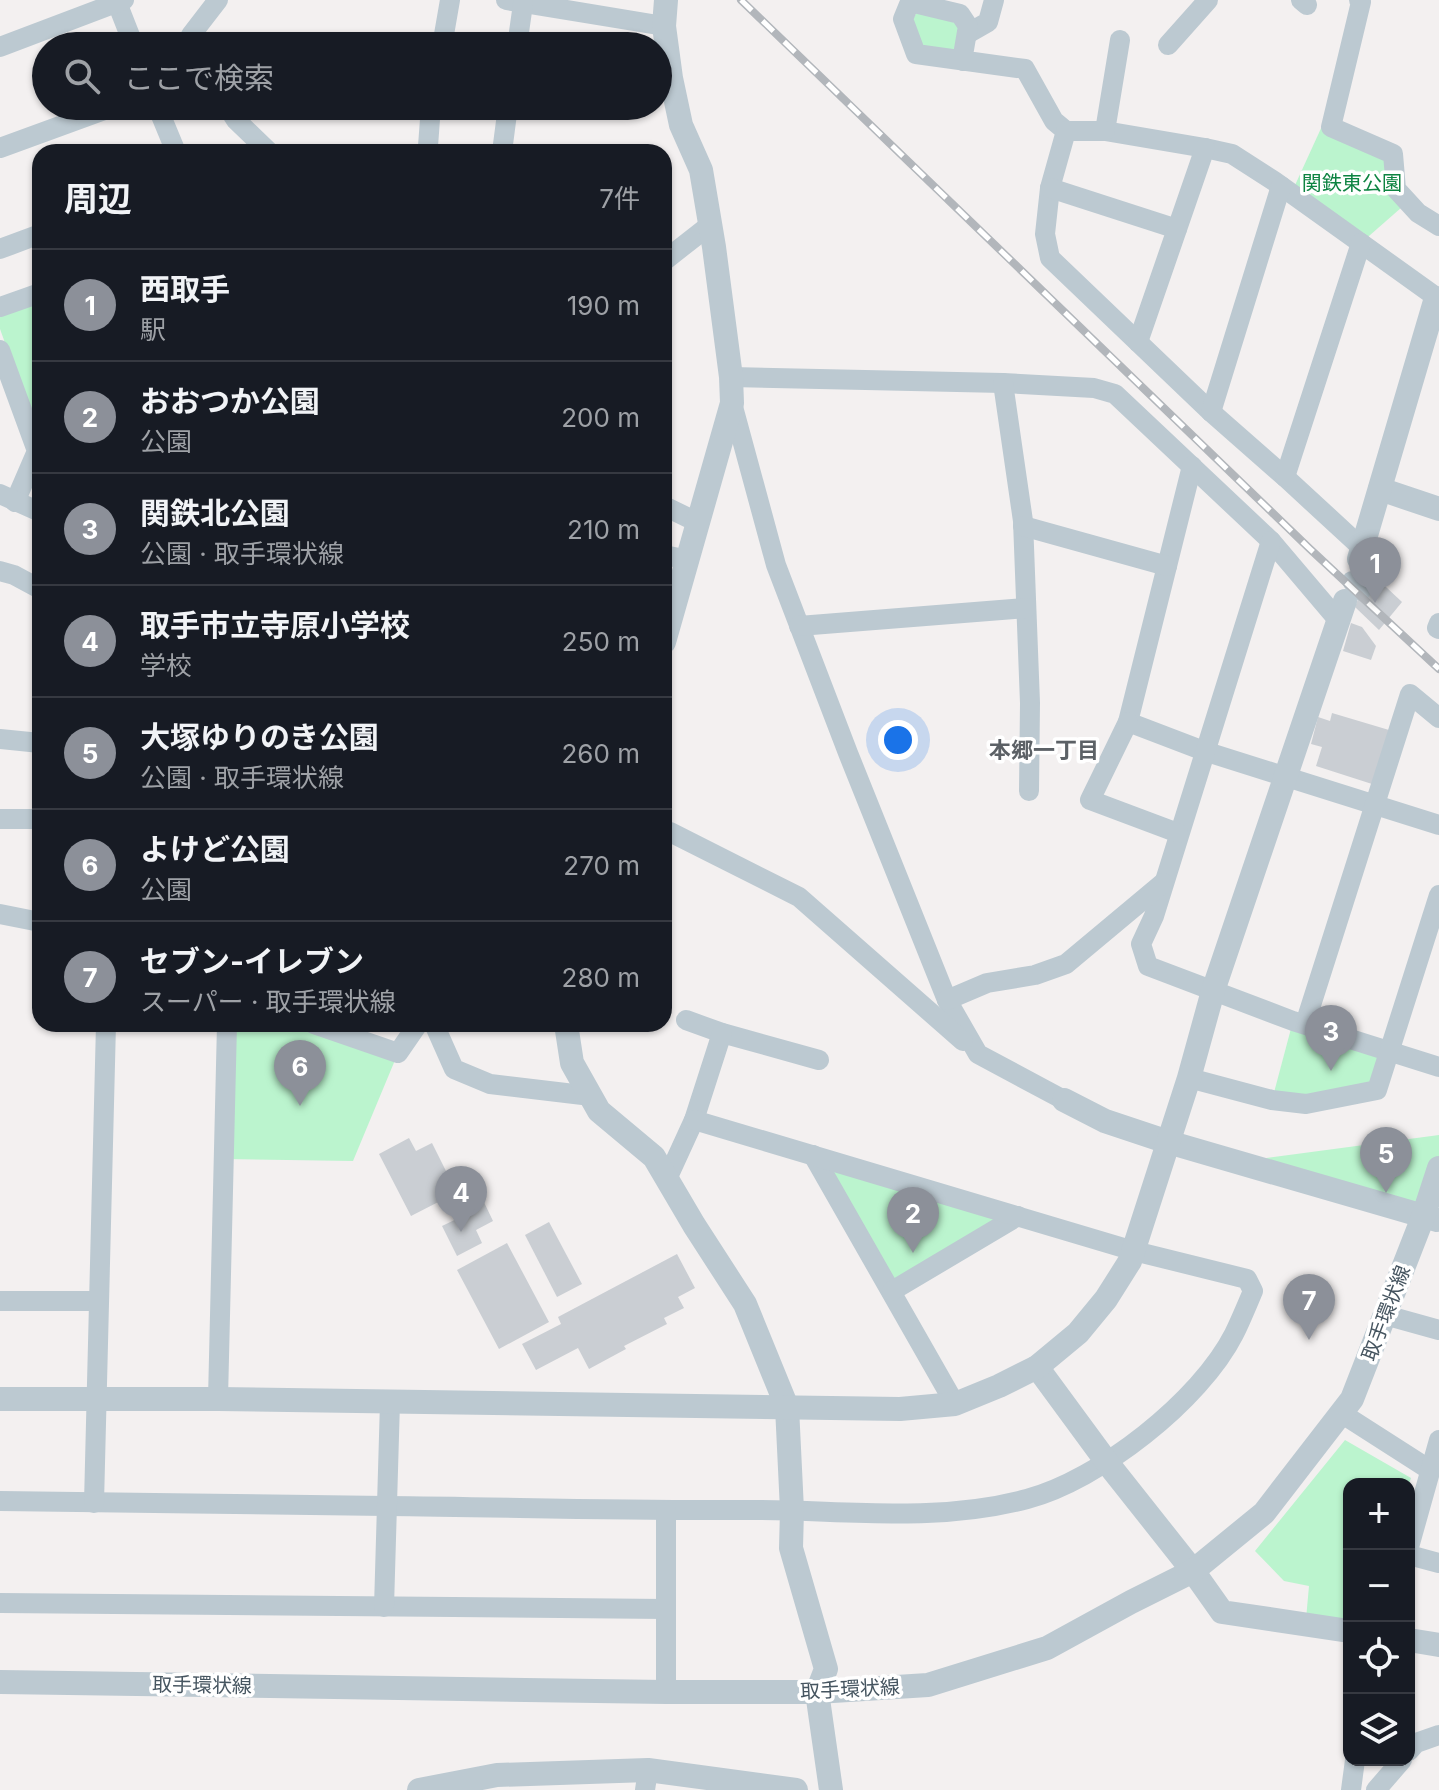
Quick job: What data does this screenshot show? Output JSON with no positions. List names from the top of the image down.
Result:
{
  "streets": {
    "street": ["取手環状線"]
  },
  "districts": ["本郷一丁目"],
  "parks": ["関鉄東公園"],
  "page": {
    "search": "ここで検索",
    "heading": ["周辺", "7件"],
    "list": [
      {
        "mark": "1",
        "name": "西取手",
        "note": "駅",
        "value": "190 m"
      },
      {
        "mark": "2",
        "name": "おおつか公園",
        "note": "公園",
        "value": "200 m"
      },
      {
        "mark": "3",
        "name": "関鉄北公園",
        "note": "公園 · 取手環状線",
        "value": "210 m"
      },
      {
        "mark": "4",
        "name": "取手市立寺原小学校",
        "note": "学校",
        "value": "250 m"
      },
      {
        "mark": "5",
        "name": "大塚ゆりのき公園",
        "note": "公園 · 取手環状線",
        "value": "260 m"
      },
      {
        "mark": "6",
        "name": "よけど公園",
        "note": "公園",
        "value": "270 m"
      },
      {
        "mark": "7",
        "name": "セブン-イレブン",
        "note": "スーパー · 取手環状線",
        "value": "280 m"
      }
    ],
    "pins": [
      "1",
      "3",
      "6",
      "5",
      "4",
      "2",
      "7"
    ],
    "map_buttons": ["+", "−"]
  }
}
